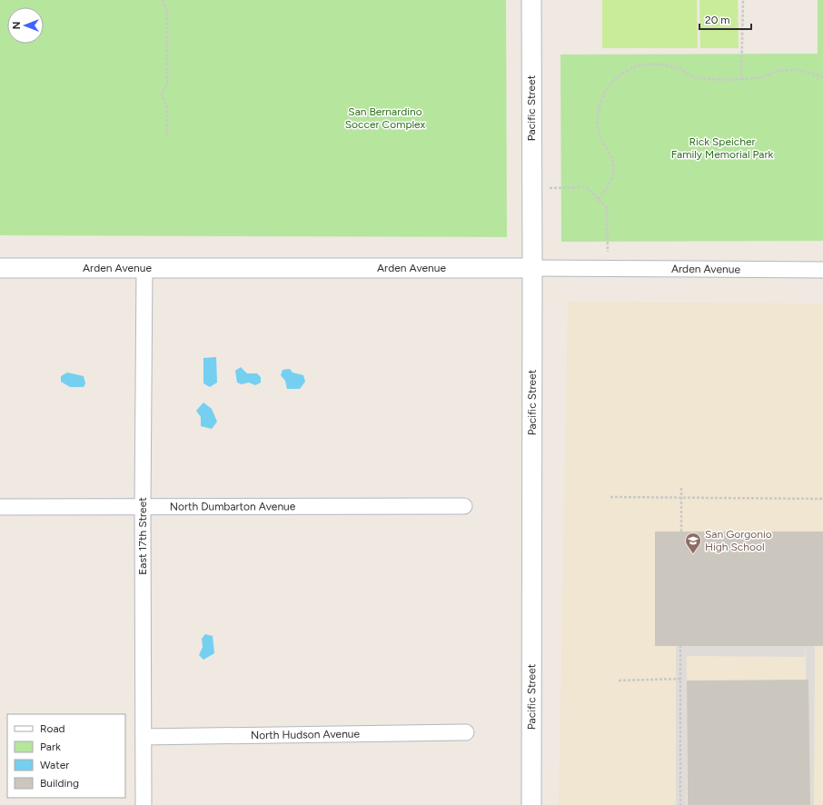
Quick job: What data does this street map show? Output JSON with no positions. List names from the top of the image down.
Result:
{
  "streets": {
    "street": [
      "Pacific Street",
      "Arden Avenue",
      "North Dumbarton Avenue",
      "East 17th Street",
      "North Hudson Avenue"
    ]
  },
  "crossings": [
    ["Pacific Street", "Arden Avenue"],
    ["Arden Avenue", "East 17th Street"],
    ["North Dumbarton Avenue", "East 17th Street"],
    ["East 17th Street", "North Hudson Avenue"]
  ],
  "parks": ["San Bernardino Soccer Complex", "Rick Speicher Family Memorial Park"],
  "places": {
    "school or university": ["San Gorgonio High School"]
  },
  "legend": [
    "Road",
    "Park",
    "Water",
    "Building"
  ],
  "scale_bar": "20 m",
  "north": "left"
}
